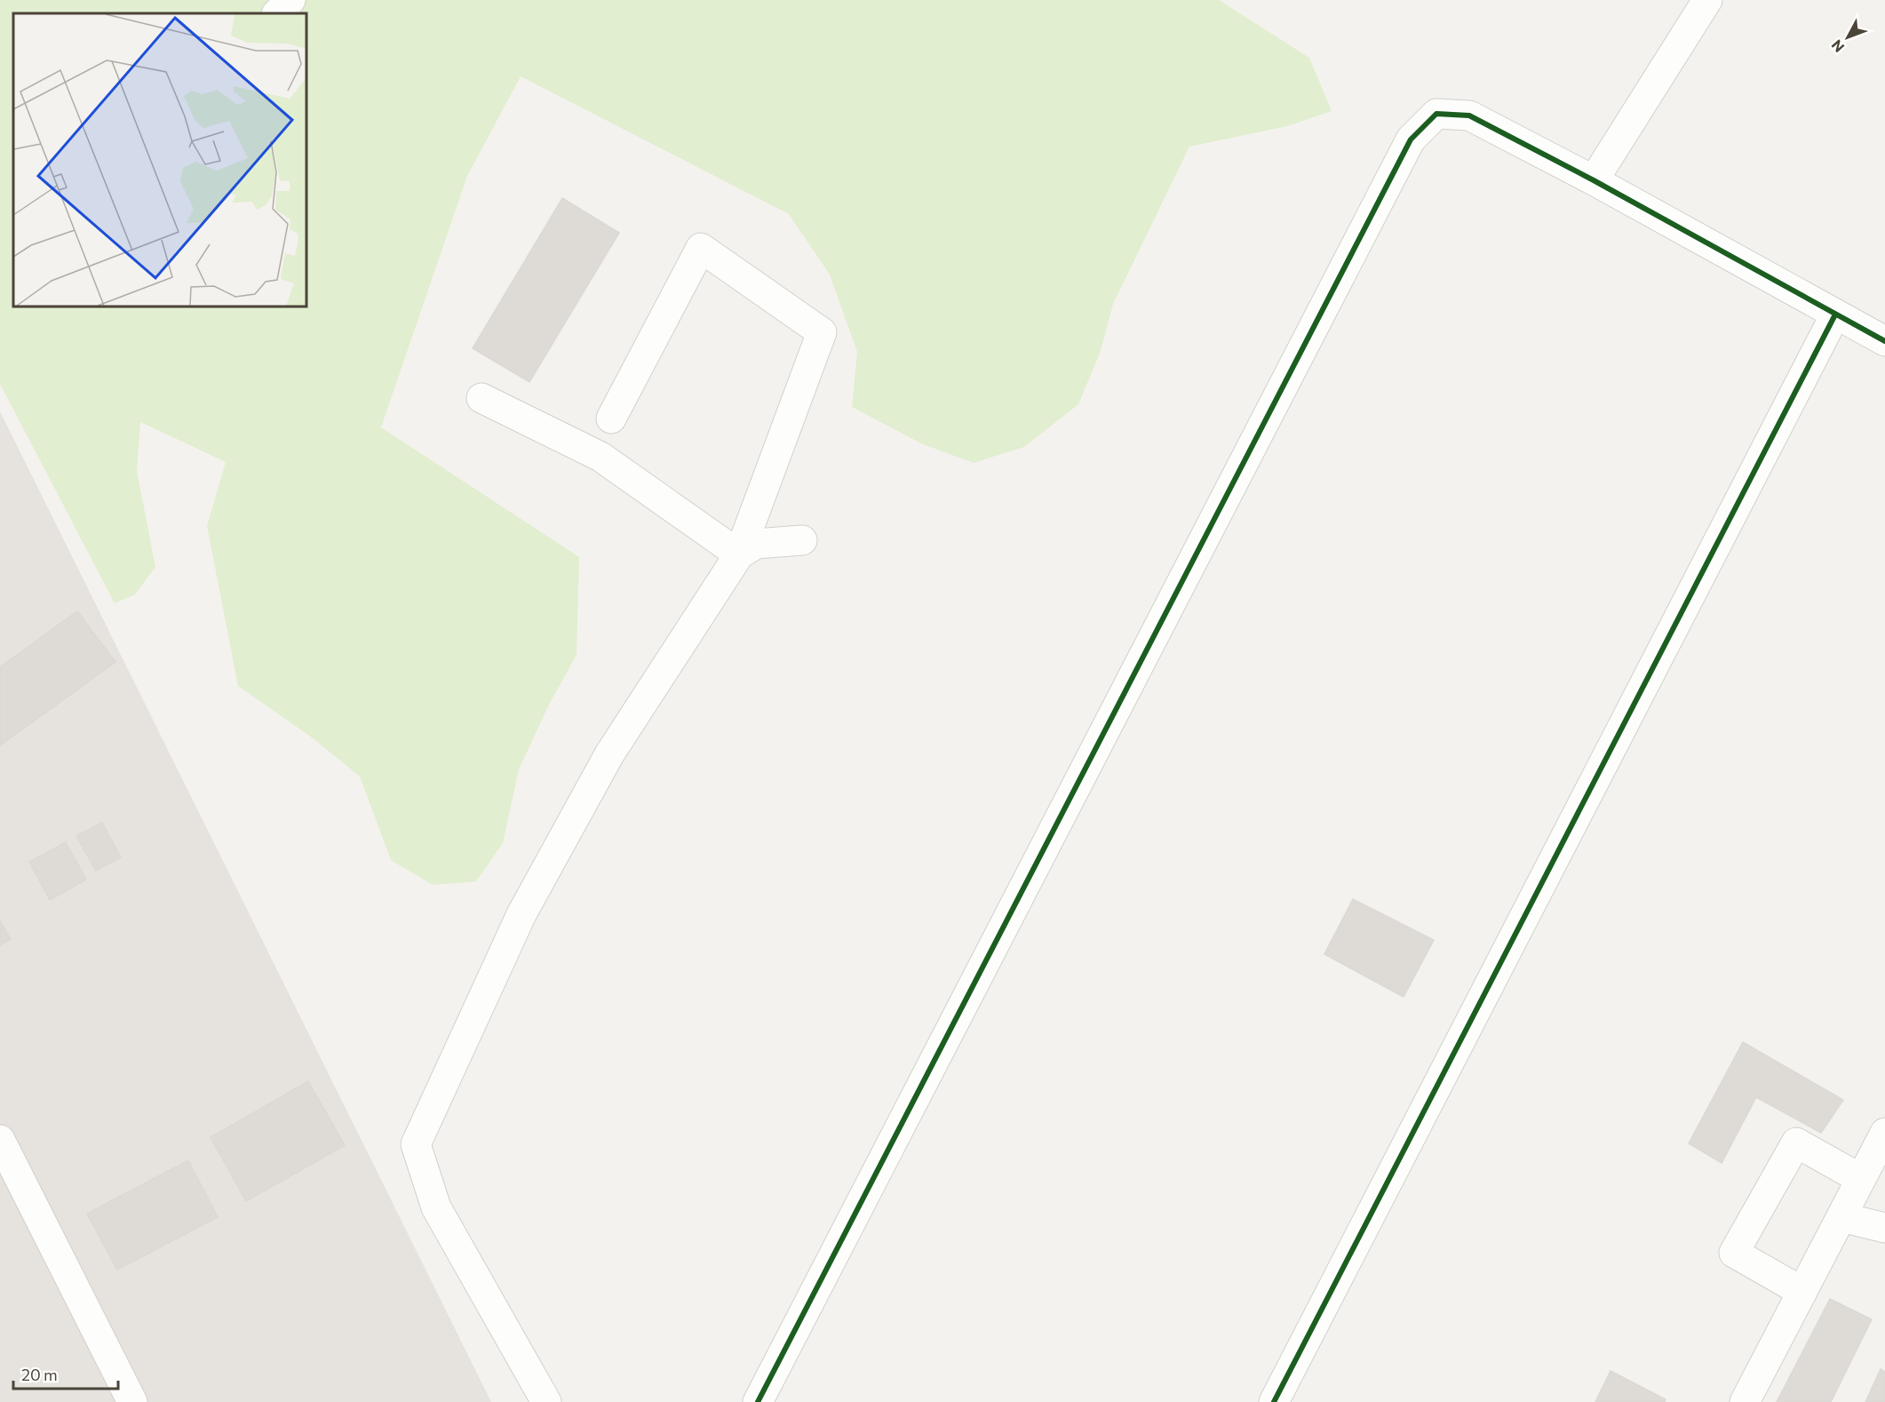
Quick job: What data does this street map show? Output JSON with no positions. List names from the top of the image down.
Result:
{
  "scale_bar": "20 m",
  "north": "bottom left"
}
